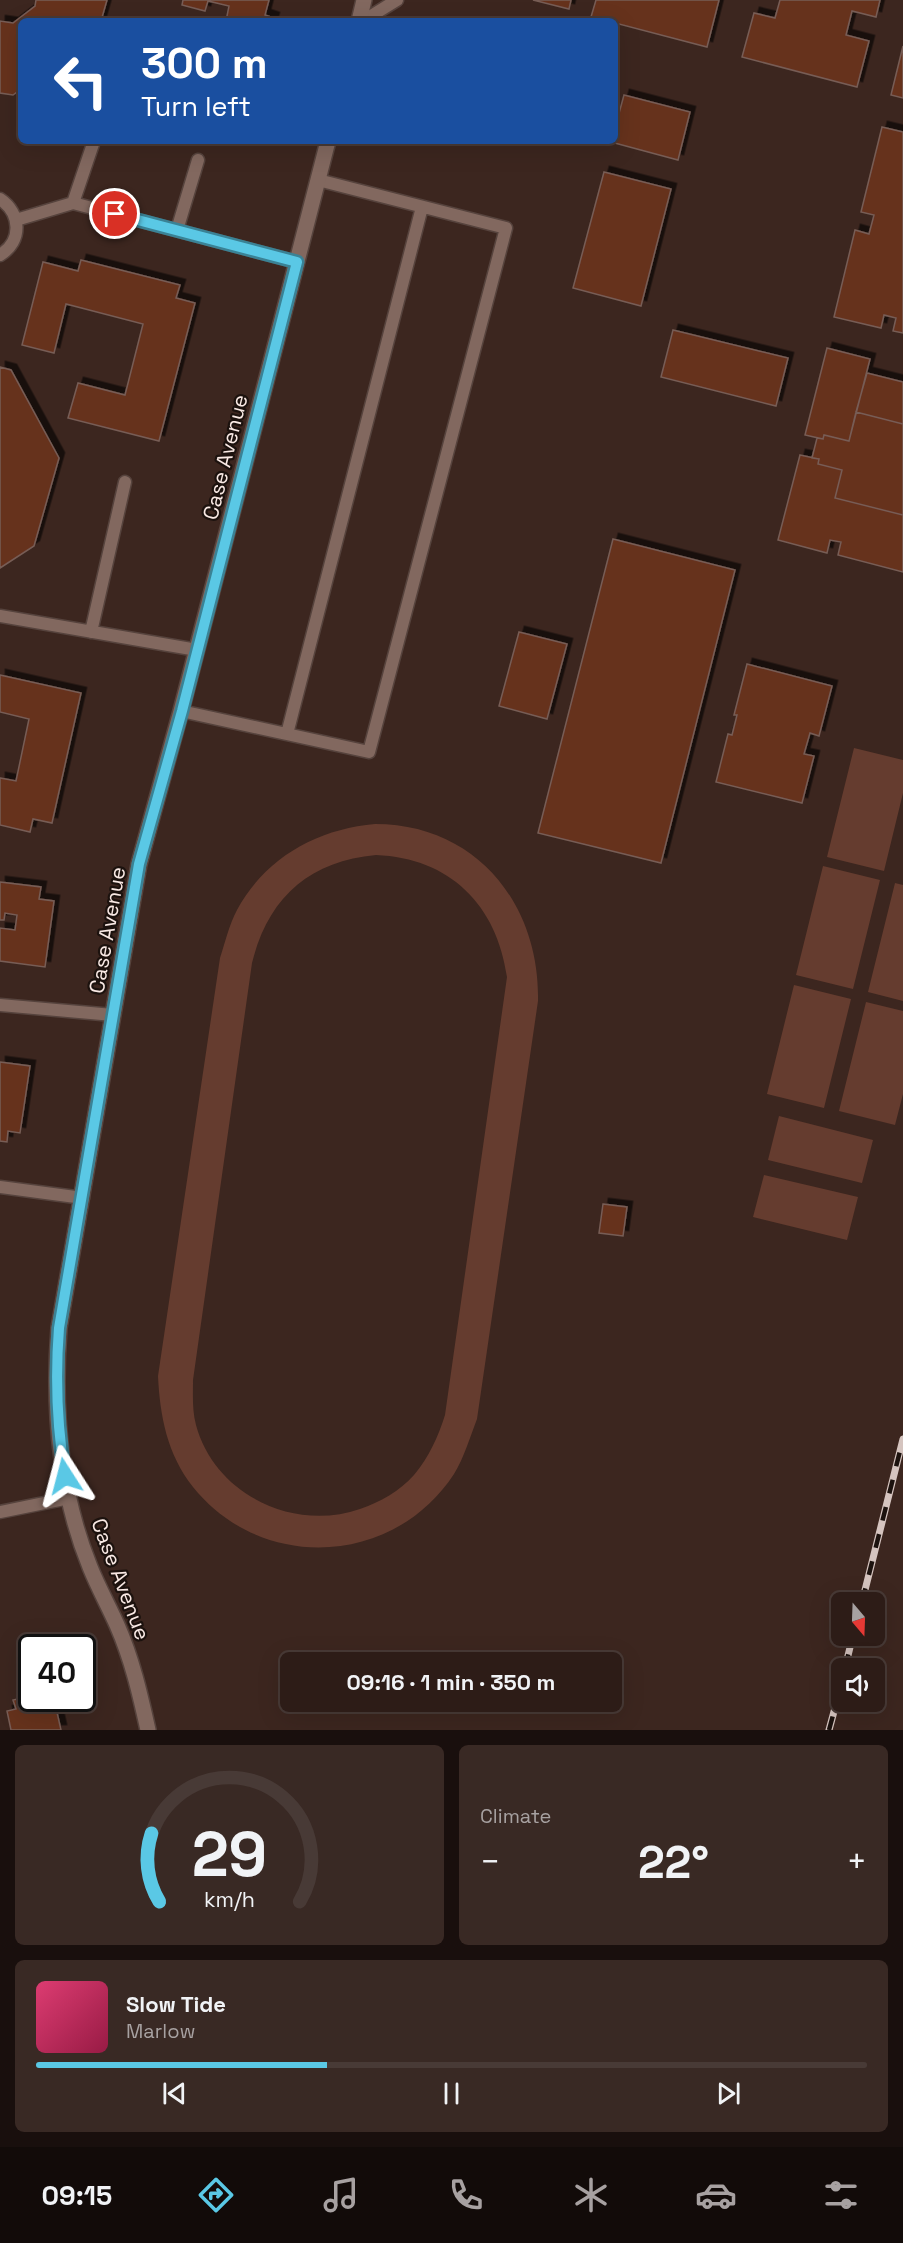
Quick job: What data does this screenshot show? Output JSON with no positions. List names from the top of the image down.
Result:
{
  "streets": {
    "street": ["Case Avenue"]
  },
  "north": "bottom",
  "page": {
    "turn": ["300 m", "Turn left"],
    "limit": "40",
    "trip": "09:16 · 1 min · 350 m",
    "tile": "Climate",
    "heat": ["−", "22°", "+"],
    "song": ["Slow Tide", "Marlow"],
    "tabs": "09:15",
    "gauge": ["29", "km/h"]
  }
}
